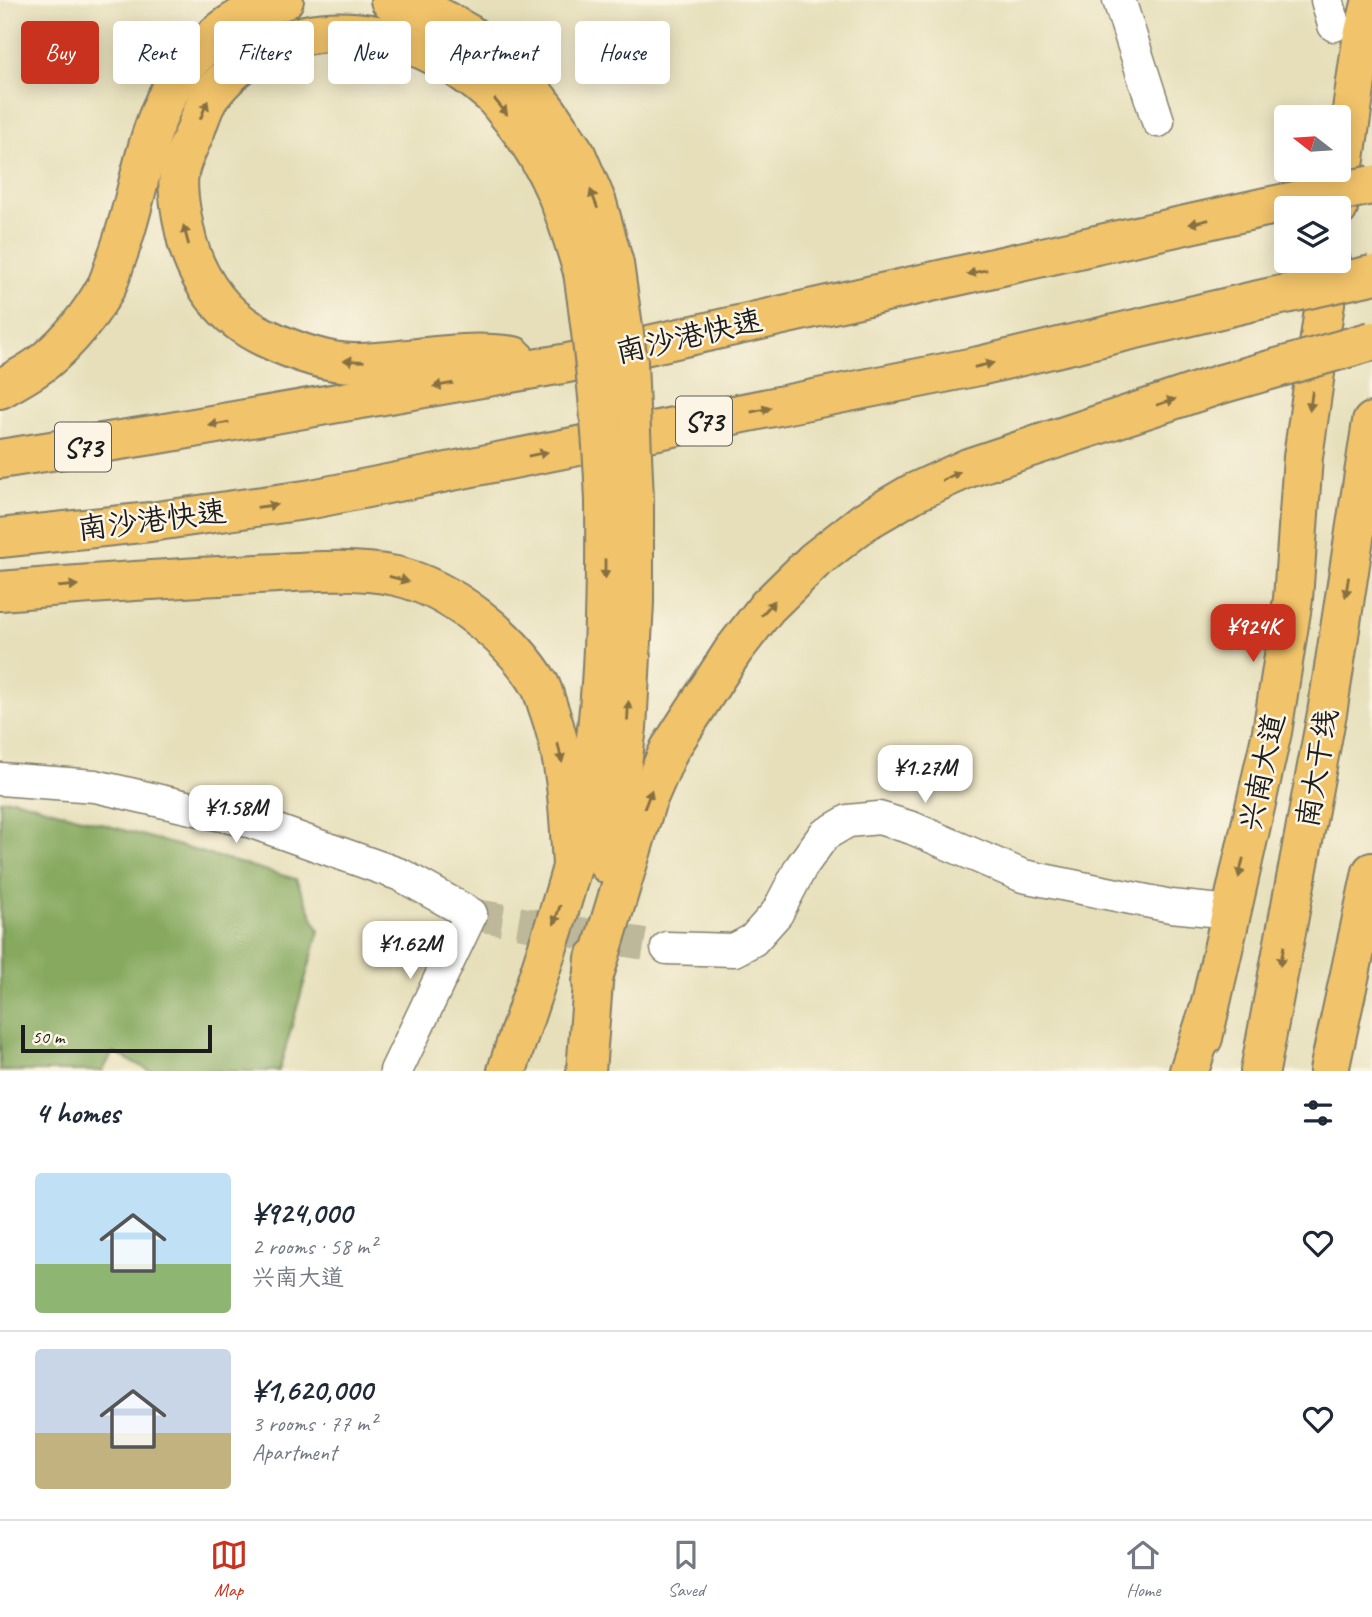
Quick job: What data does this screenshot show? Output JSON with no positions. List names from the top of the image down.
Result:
{
  "streets": {
    "main road": [
      "南沙港快速",
      "S73",
      "南大干线",
      "兴南大道"
    ]
  },
  "one_way": ["兴南大道"],
  "scale_bar": "50 m",
  "north": "left",
  "page": {
    "chip": [
      "Buy",
      "Rent",
      "Filters",
      "New",
      "Apartment",
      "House"
    ],
    "price": [
      "¥924K",
      "¥1.27M",
      "¥1.58M",
      "¥1.62M"
    ],
    "scale": "50 m",
    "heading": "4 homes",
    "list": [
      {
        "name": "¥924,000",
        "note": "2 rooms · 58 m² · 兴南大道"
      },
      {
        "name": "¥1,620,000",
        "note": "3 rooms · 77 m² · Apartment"
      }
    ],
    "tabs": ["Map", "Saved", "Home"]
  }
}
